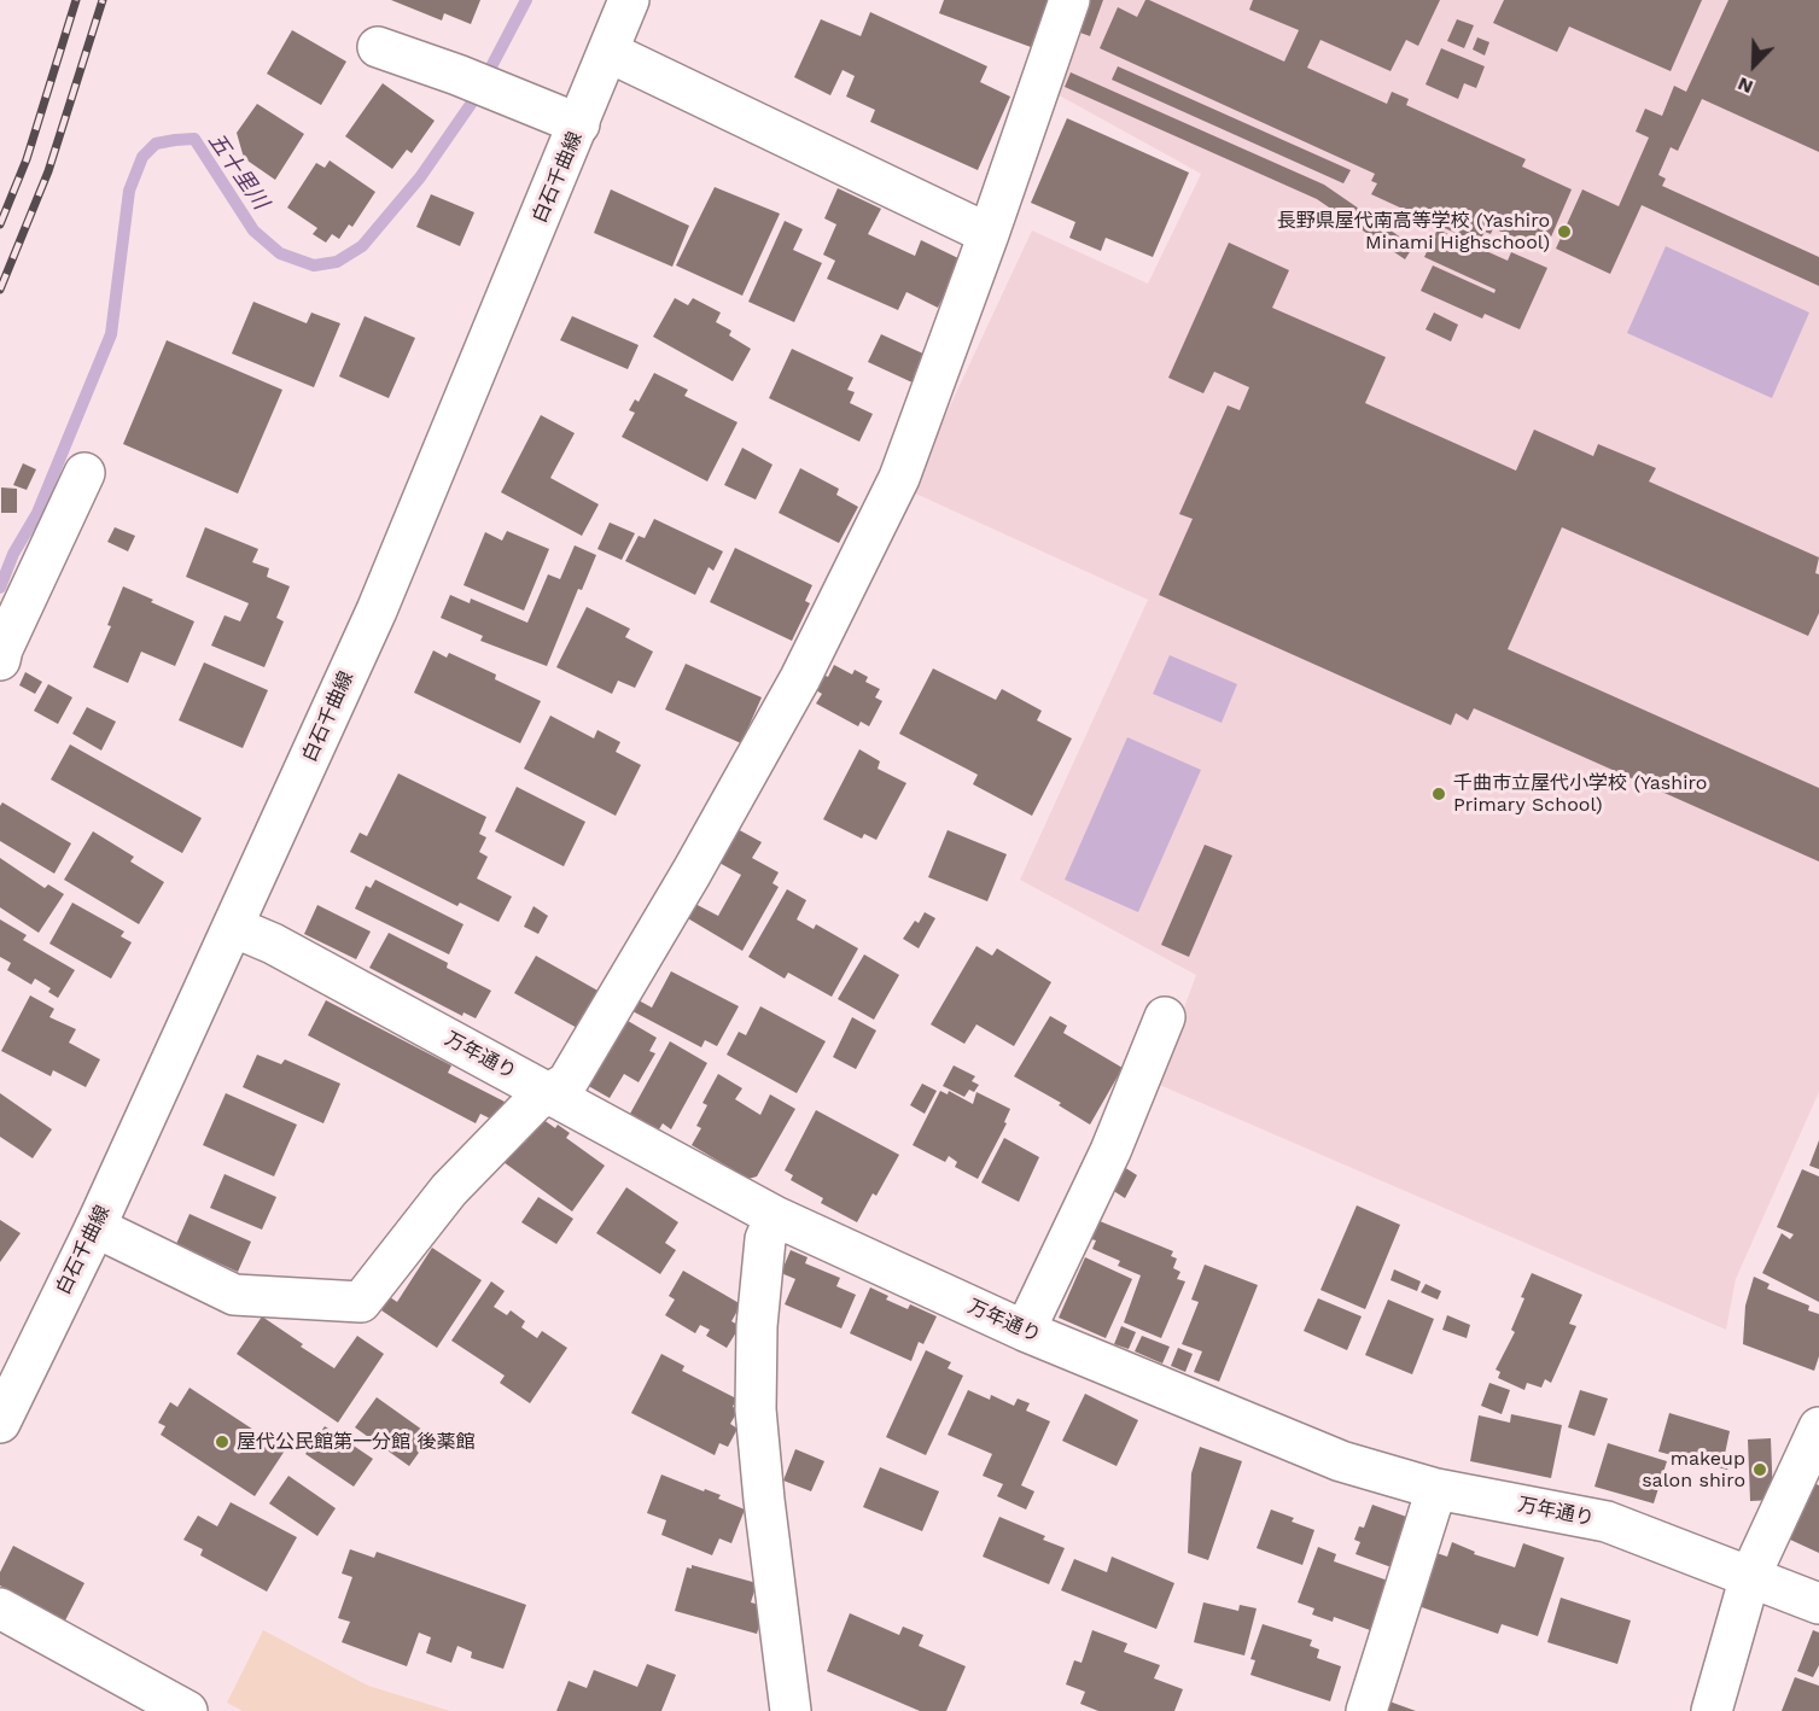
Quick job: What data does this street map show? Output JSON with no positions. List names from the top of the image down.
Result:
{
  "streets": {
    "street": ["白石千曲線", "万年通り"]
  },
  "crossings": [
    ["白石千曲線", "万年通り"]
  ],
  "water": ["五十里川"],
  "places": [
    "長野県屋代南高等学校 (Yashiro Minami Highschool)",
    "千曲市立屋代小学校 (Yashiro Primary School)",
    "屋代公民館第一分館 後薬館",
    "makeup salon shiro"
  ],
  "north": "bottom left"
}
